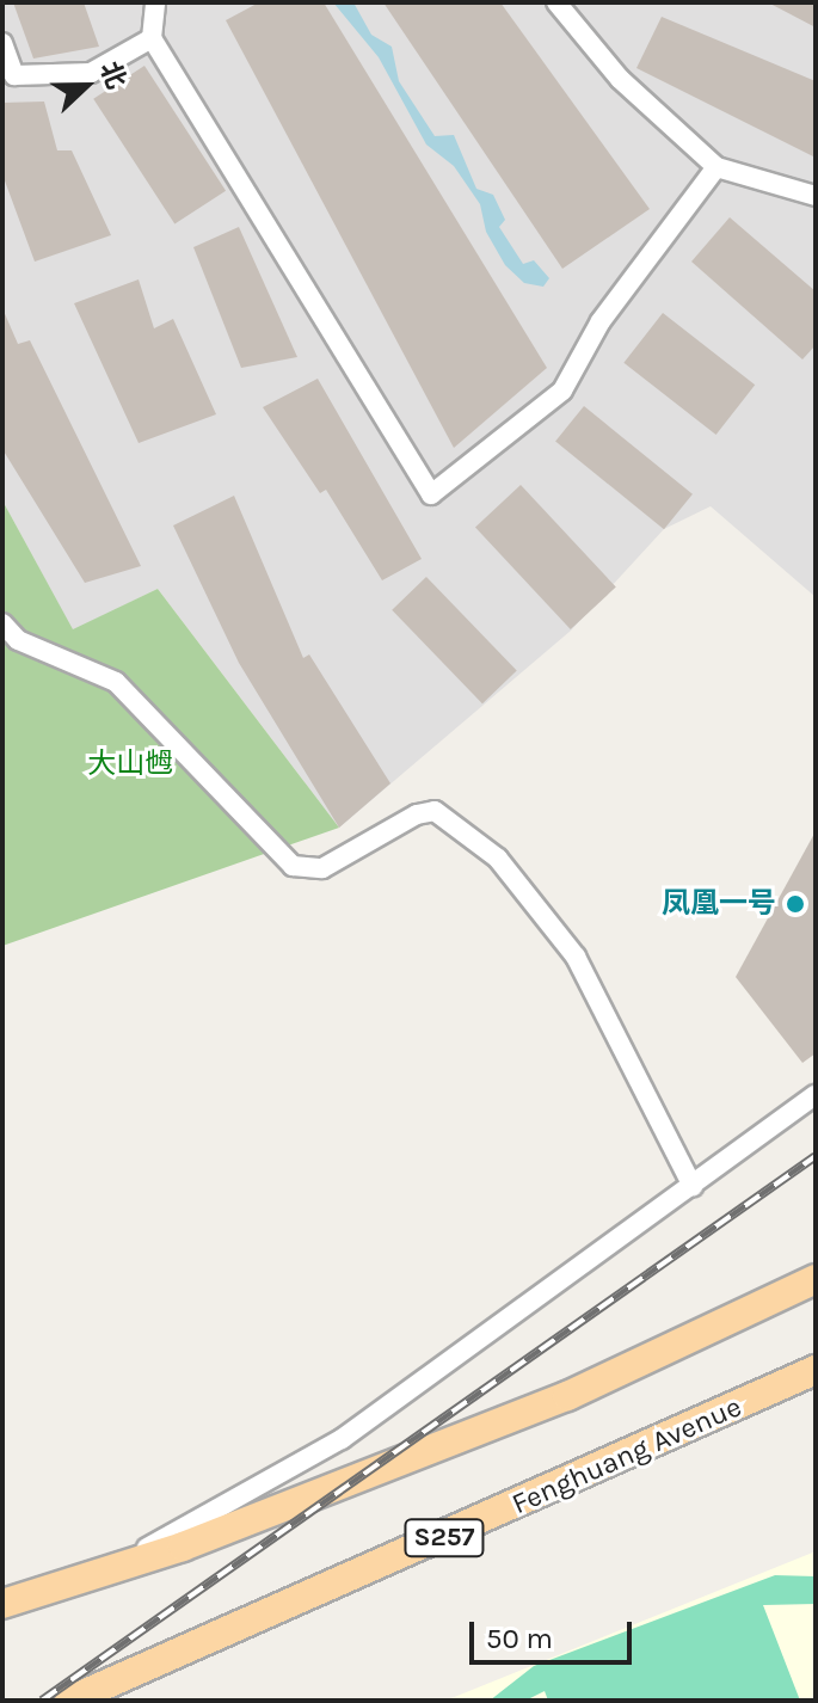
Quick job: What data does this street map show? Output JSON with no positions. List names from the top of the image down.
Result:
{
  "streets": {
    "main road": ["Fenghuang Avenue", "S257"]
  },
  "parks": ["大山乸"],
  "places": ["凤凰一号"],
  "scale_bar": "50 m",
  "north": "right"
}
